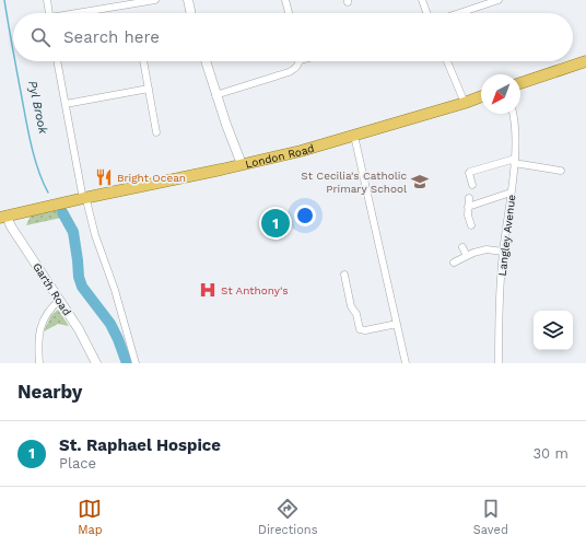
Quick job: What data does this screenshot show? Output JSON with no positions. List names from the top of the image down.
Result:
{
  "streets": {
    "highway": ["London Road"],
    "street": ["Langley Avenue", "Garth Road"]
  },
  "crossings": [
    ["London Road", "Garth Road"]
  ],
  "water": ["Pyl Brook"],
  "places": {
    "restaurant": ["Bright Ocean"],
    "school or university": ["St Cecilia's Catholic Primary School"],
    "hospital": ["St Anthony's"]
  },
  "north": "bottom left",
  "page": {
    "search": "Search here",
    "pins": "1",
    "heading": "Nearby",
    "list": [
      {
        "mark": "1",
        "name": "St. Raphael Hospice",
        "note": "Place",
        "value": "30 m"
      }
    ],
    "nav": ["Map", "Directions", "Saved"]
  }
}
